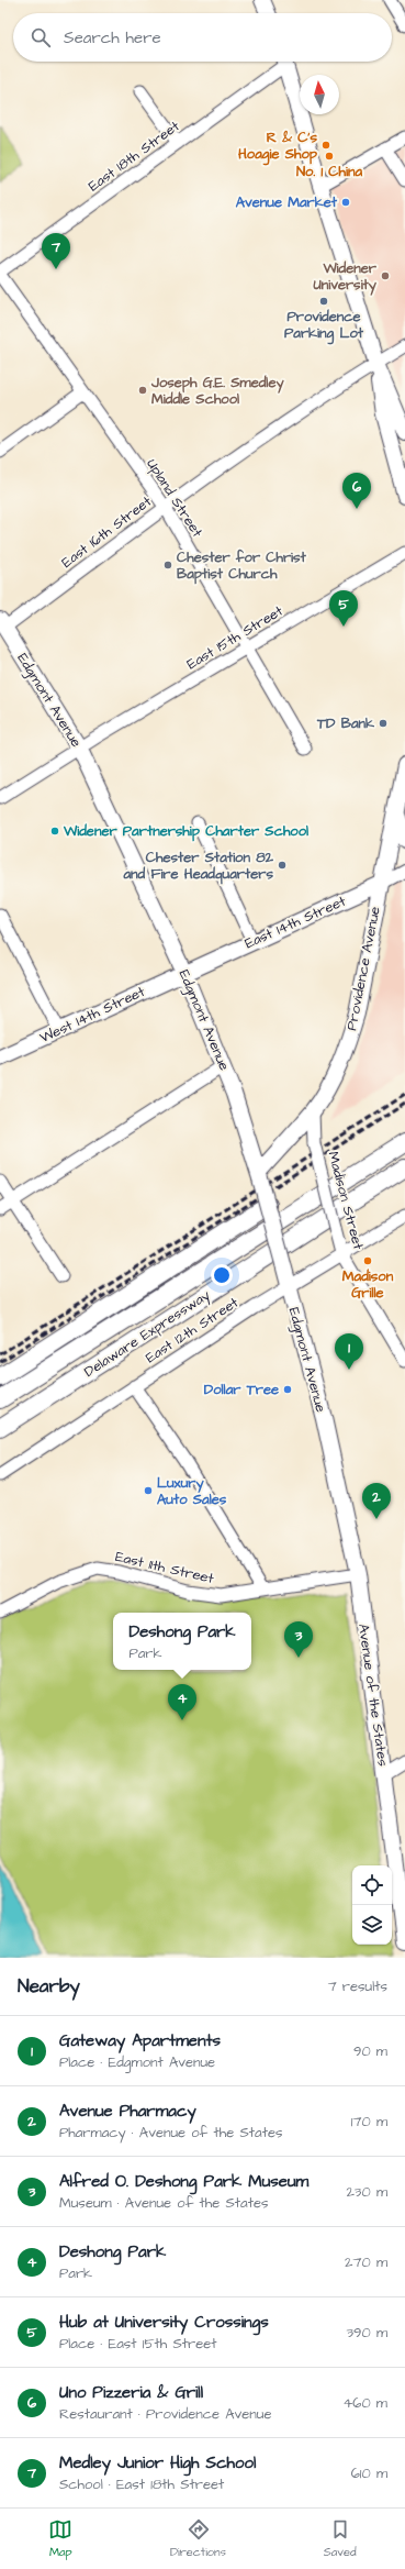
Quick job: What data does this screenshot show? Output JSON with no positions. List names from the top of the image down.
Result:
{
  "streets": {
    "highway": ["Delaware Expressway"],
    "main road": [
      "Edgmont Avenue",
      "East 14th Street",
      "Providence Avenue",
      "West 14th Street",
      "Avenue of the States"
    ],
    "street": [
      "East 18th Street",
      "Upland Street",
      "East 16th Street",
      "East 15th Street",
      "Madison Street",
      "East 12th Street",
      "East 11th Street"
    ]
  },
  "crossings": [
    ["East 18th Street", "Upland Street"],
    ["Upland Street", "East 16th Street"],
    ["Upland Street", "East 15th Street"],
    ["East 16th Street", "Edgmont Avenue"],
    ["East 15th Street", "Edgmont Avenue"],
    ["Edgmont Avenue", "East 14th Street"],
    ["Edgmont Avenue", "Providence Avenue"],
    ["Edgmont Avenue", "West 14th Street"],
    ["Edgmont Avenue", "East 12th Street"],
    ["Edgmont Avenue", "Avenue of the States"],
    ["East 14th Street", "Providence Avenue"],
    ["East 14th Street", "West 14th Street"],
    ["Providence Avenue", "Madison Street"],
    ["Madison Street", "East 12th Street"],
    ["East 11th Street", "Avenue of the States"]
  ],
  "places": [
    "R & C's Hoagie Shop",
    "No. 1 China",
    "Avenue Market",
    "Widener University",
    "Providence Parking Lot",
    "Joseph G.E. Smedley Middle School",
    "Chester for Christ Baptist Church",
    "TD Bank",
    "Widener Partnership Charter School",
    "Chester Station 82 and Fire Headquarters",
    "Madison Grille",
    "Dollar Tree",
    "Luxury Auto Sales"
  ],
  "north": "top",
  "page": {
    "search": "Search here",
    "pins": [
      "7",
      "6",
      "5",
      "1",
      "2",
      "3",
      "4"
    ],
    "popup": ["Deshong Park", "Park"],
    "heading": ["Nearby", "7 results"],
    "list": [
      {
        "mark": "1",
        "name": "Gateway Apartments",
        "note": "Place · Edgmont Avenue",
        "value": "90 m"
      },
      {
        "mark": "2",
        "name": "Avenue Pharmacy",
        "note": "Pharmacy · Avenue of the States",
        "value": "170 m"
      },
      {
        "mark": "3",
        "name": "Alfred O. Deshong Park Museum",
        "note": "Museum · Avenue of the States",
        "value": "230 m"
      },
      {
        "mark": "4",
        "name": "Deshong Park",
        "note": "Park",
        "value": "270 m"
      },
      {
        "mark": "5",
        "name": "Hub at University Crossings",
        "note": "Place · East 15th Street",
        "value": "390 m"
      },
      {
        "mark": "6",
        "name": "Uno Pizzeria & Grill",
        "note": "Restaurant · Providence Avenue",
        "value": "460 m"
      },
      {
        "mark": "7",
        "name": "Medley Junior High School",
        "note": "School · East 18th Street",
        "value": "610 m"
      }
    ],
    "nav": ["Map", "Directions", "Saved"]
  }
}
